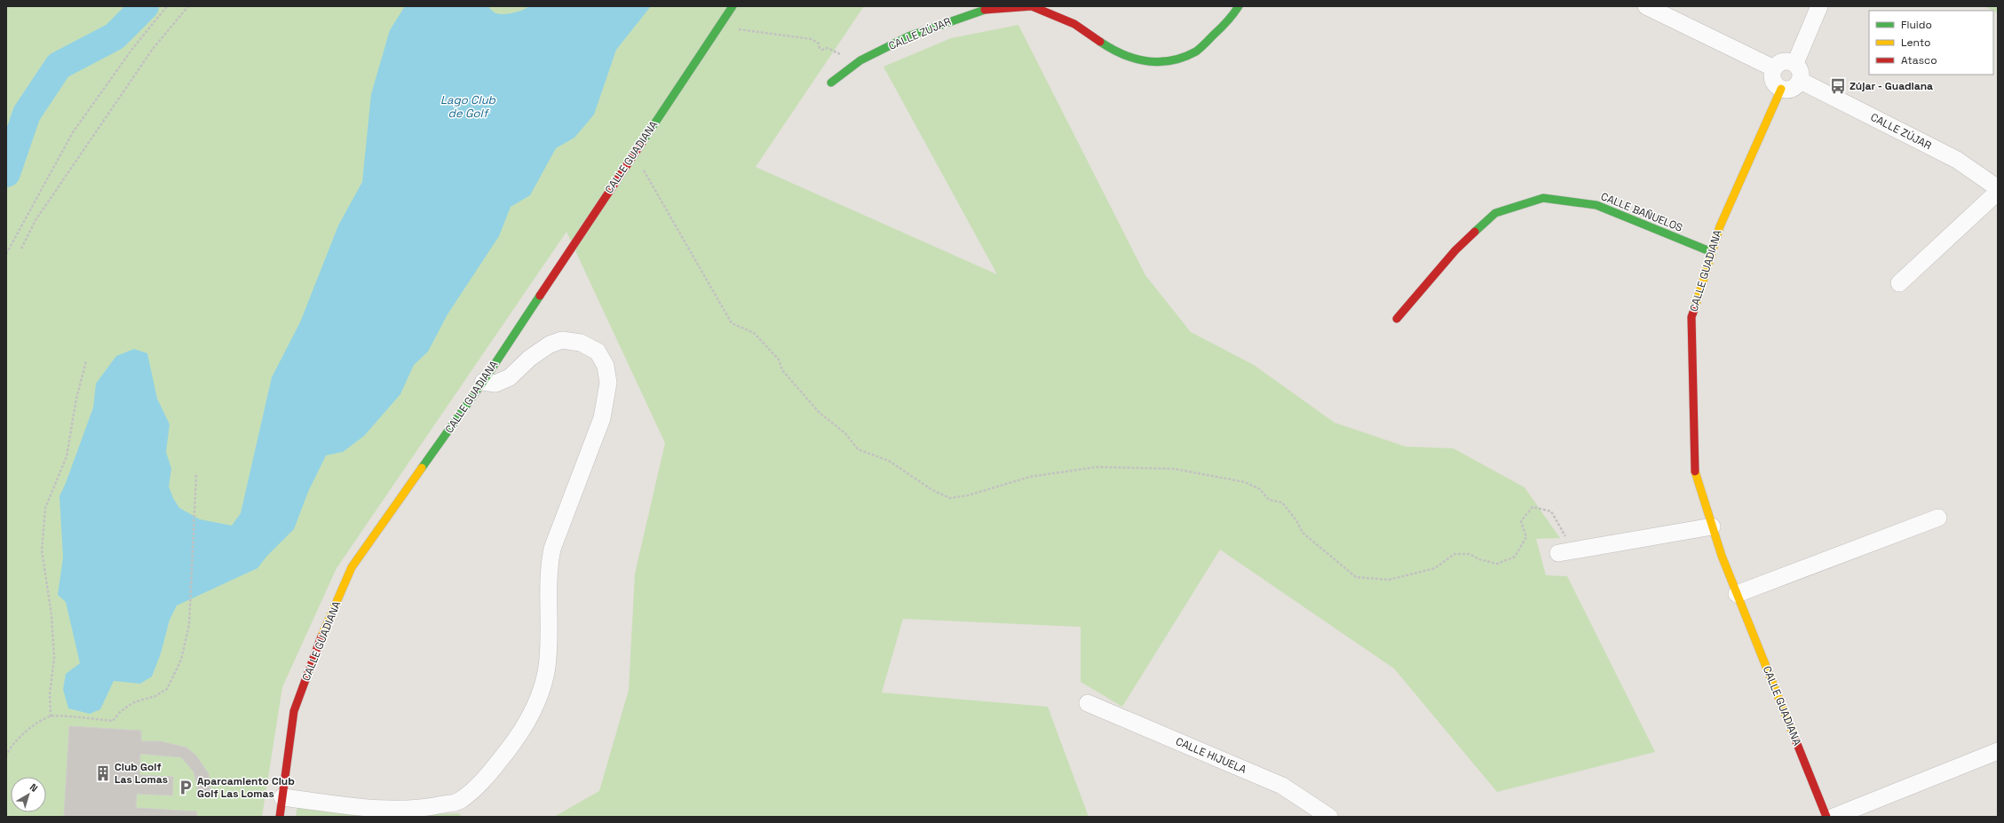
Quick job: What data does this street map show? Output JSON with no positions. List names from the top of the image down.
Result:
{
  "streets": {
    "street": [
      "CALLE ZÚJAR",
      "CALLE GUADIANA",
      "CALLE BAÑUELOS",
      "CALLE HIJUELA"
    ]
  },
  "crossings": [
    ["CALLE ZÚJAR", "CALLE GUADIANA"],
    ["CALLE GUADIANA", "CALLE BAÑUELOS"]
  ],
  "water": ["Lago Club de Golf"],
  "places": {
    "bus stop": ["Zújar - Guadiana"],
    "building": ["Club Golf Las Lomas"],
    "parking": ["Aparcamiento Club Golf Las Lomas"]
  },
  "legend": ["Fluido", "Lento", "Atasco"],
  "north": "top right"
}
